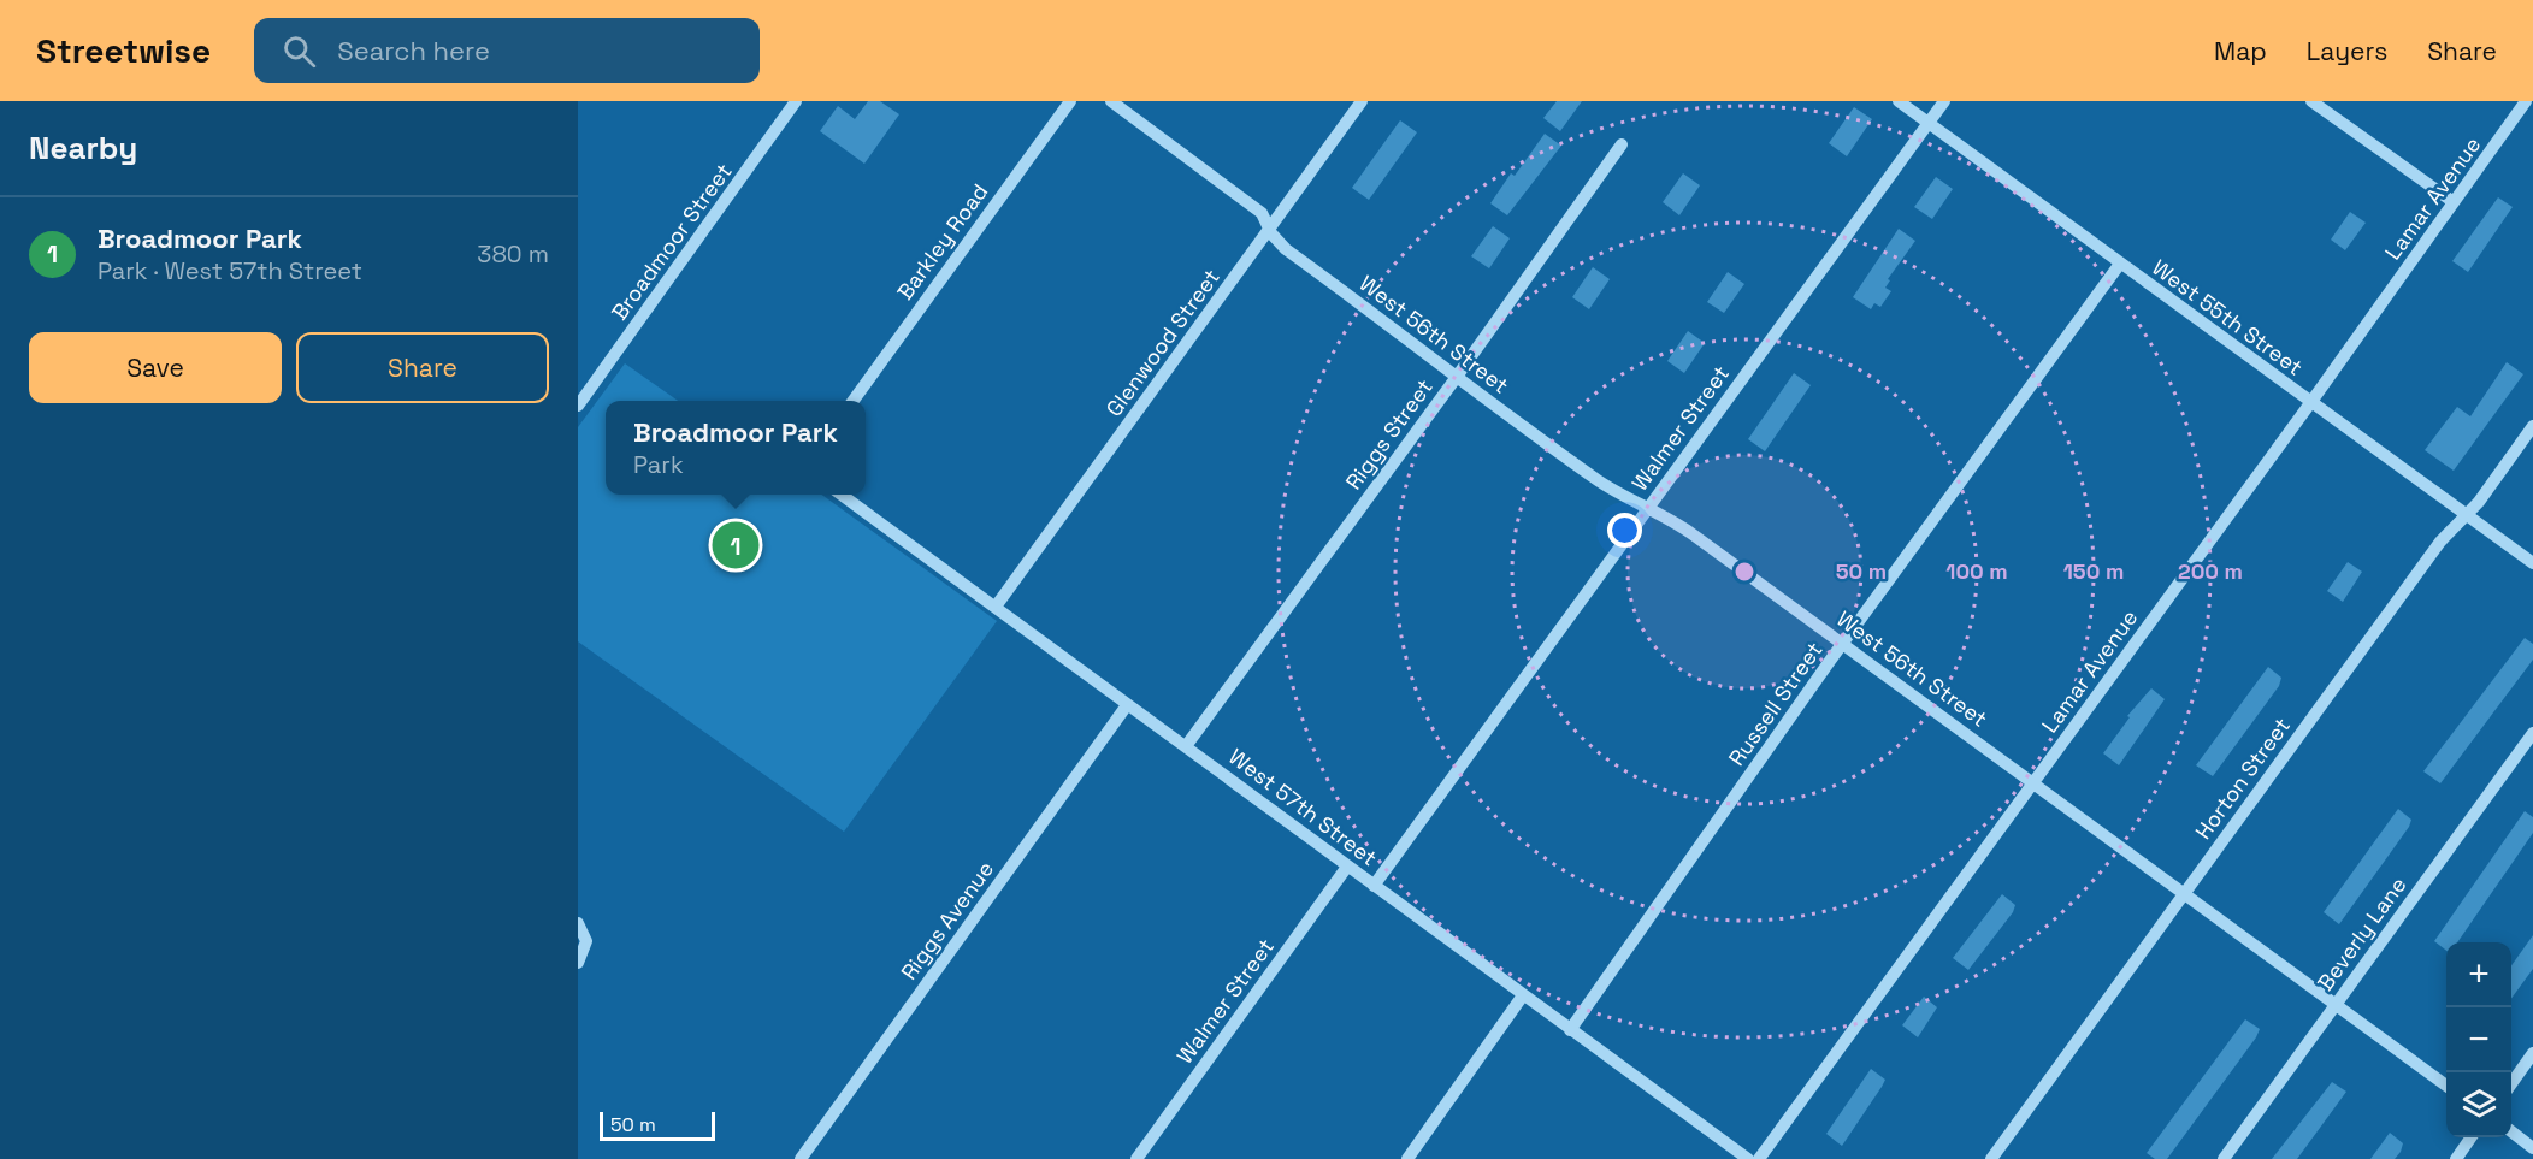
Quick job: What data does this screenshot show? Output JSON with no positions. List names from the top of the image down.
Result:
{
  "streets": {
    "street": [
      "Lamar Avenue",
      "Broadmoor Street",
      "Barkley Road",
      "West 55th Street",
      "West 56th Street",
      "Glenwood Street",
      "Walmer Street",
      "Riggs Street",
      "Russell Street",
      "Horton Street",
      "West 57th Street",
      "Riggs Avenue",
      "Beverly Lane"
    ]
  },
  "crossings": [
    ["Lamar Avenue", "West 55th Street"],
    ["Lamar Avenue", "West 56th Street"],
    ["West 55th Street", "Walmer Street"],
    ["West 55th Street", "Russell Street"],
    ["West 55th Street", "Horton Street"],
    ["West 56th Street", "Glenwood Street"],
    ["West 56th Street", "Walmer Street"],
    ["West 56th Street", "Riggs Street"],
    ["West 56th Street", "Russell Street"],
    ["West 56th Street", "Horton Street"],
    ["West 56th Street", "Beverly Lane"],
    ["Glenwood Street", "West 57th Street"],
    ["Walmer Street", "West 57th Street"],
    ["Riggs Street", "West 57th Street"],
    ["Russell Street", "West 57th Street"],
    ["West 57th Street", "Riggs Avenue"]
  ],
  "scale_bar": "50 m",
  "page": {
    "header": "Streetwise",
    "search": "Search here",
    "nav": ["Map", "Layers", "Share"],
    "heading": "Nearby",
    "list": [
      {
        "mark": "1",
        "name": "Broadmoor Park",
        "note": "Park · West 57th Street",
        "value": "380 m"
      }
    ],
    "buttons": ["Save", "Share"],
    "popup": ["Broadmoor Park", "Park"],
    "pins": "1",
    "map_buttons": ["+", "−"],
    "scale": "50 m"
  },
  "rings": [
    "50 m",
    "100 m",
    "150 m",
    "200 m"
  ]
}
